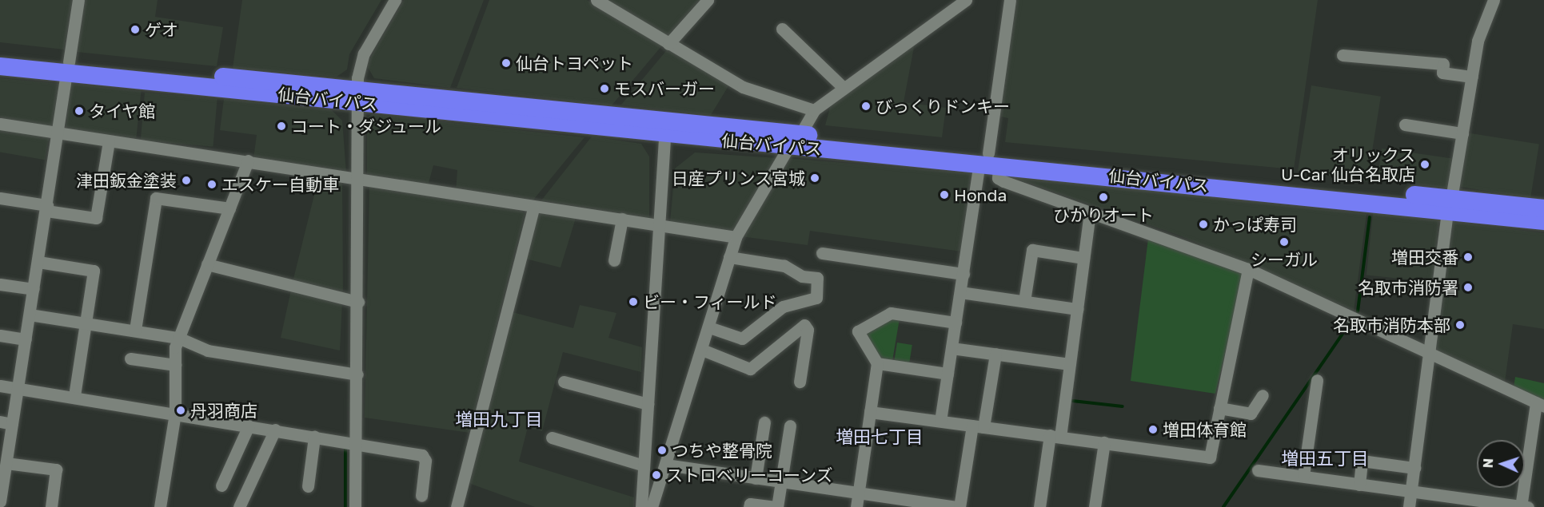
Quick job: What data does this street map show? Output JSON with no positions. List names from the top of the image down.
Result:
{
  "streets": {
    "highway": ["仙台バイパス"]
  },
  "districts": ["増田九丁目", "増田七丁目", "増田五丁目"],
  "places": [
    "ゲオ",
    "仙台トヨペット",
    "モスバーガー",
    "びっくりドンキー",
    "タイヤ館",
    "コート・ダジュール",
    "オリックス U-Car 仙台名取店",
    "日産プリンス宮城",
    "津田鈑金塗装",
    "エスケー自動車",
    "Honda",
    "ひかりオート",
    "かっぱ寿司",
    "シーガル",
    "増田交番",
    "名取市消防署",
    "ビー・フィールド",
    "名取市消防本部",
    "丹羽商店",
    "増田体育館",
    "つちや整骨院",
    "ストロベリーコーンズ"
  ],
  "north": "left"
}
